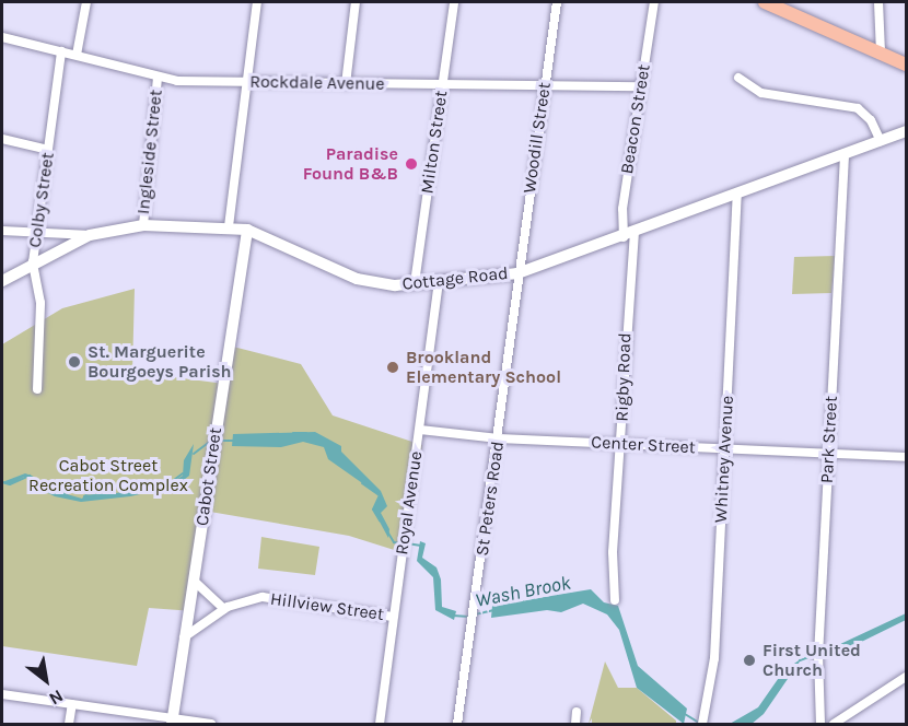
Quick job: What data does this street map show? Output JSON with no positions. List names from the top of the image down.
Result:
{
  "streets": {
    "main road": ["Cottage Road", "Cabot Street"],
    "street": [
      "Rockdale Avenue",
      "Beacon Street",
      "Woodill Street",
      "Milton Street",
      "Ingleside Street",
      "Colby Street",
      "Rigby Road",
      "Park Street",
      "Center Street",
      "Whitney Avenue",
      "St Peters Road",
      "Royal Avenue",
      "Hillview Street"
    ]
  },
  "crossings": [
    ["Rockdale Avenue", "Beacon Street"],
    ["Rockdale Avenue", "Woodill Street"],
    ["Rockdale Avenue", "Milton Street"],
    ["Rockdale Avenue", "Ingleside Street"],
    ["Rockdale Avenue", "Colby Street"],
    ["Beacon Street", "Cottage Road"],
    ["Beacon Street", "Rigby Road"],
    ["Woodill Street", "Cottage Road"],
    ["Woodill Street", "St Peters Road"],
    ["Milton Street", "Cottage Road"],
    ["Ingleside Street", "Cottage Road"],
    ["Colby Street", "Cottage Road"],
    ["Cottage Road", "Rigby Road"],
    ["Cottage Road", "Park Street"],
    ["Cottage Road", "Whitney Avenue"],
    ["Cottage Road", "Cabot Street"],
    ["Cottage Road", "St Peters Road"],
    ["Cottage Road", "Royal Avenue"],
    ["Rigby Road", "Center Street"],
    ["Park Street", "Center Street"],
    ["Center Street", "Whitney Avenue"],
    ["Center Street", "St Peters Road"],
    ["Center Street", "Royal Avenue"],
    ["Cabot Street", "Hillview Street"],
    ["Royal Avenue", "Hillview Street"]
  ],
  "water": ["Wash Brook"],
  "parks": ["Cabot Street Recreation Complex"],
  "places": [
    "Paradise Found B&B",
    "St. Marguerite Bourgoeys Parish",
    "Brookland Elementary School",
    "First United Church"
  ],
  "north": "bottom right"
}
